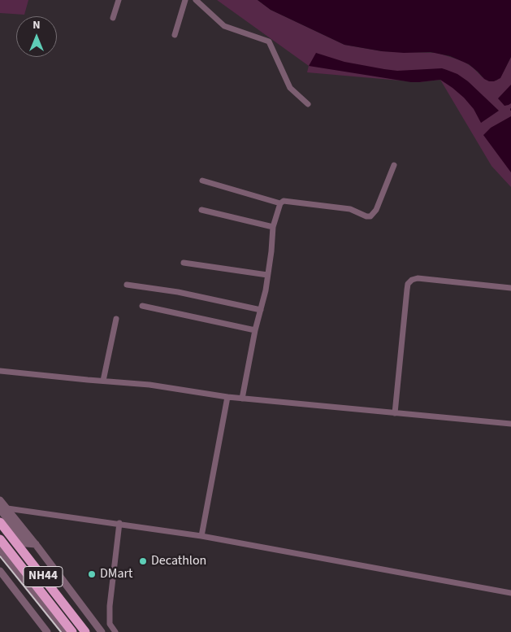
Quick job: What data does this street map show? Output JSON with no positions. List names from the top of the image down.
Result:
{
  "streets": {
    "highway": ["NH44"]
  },
  "places": ["Decathlon", "DMart"],
  "north": "top"
}
